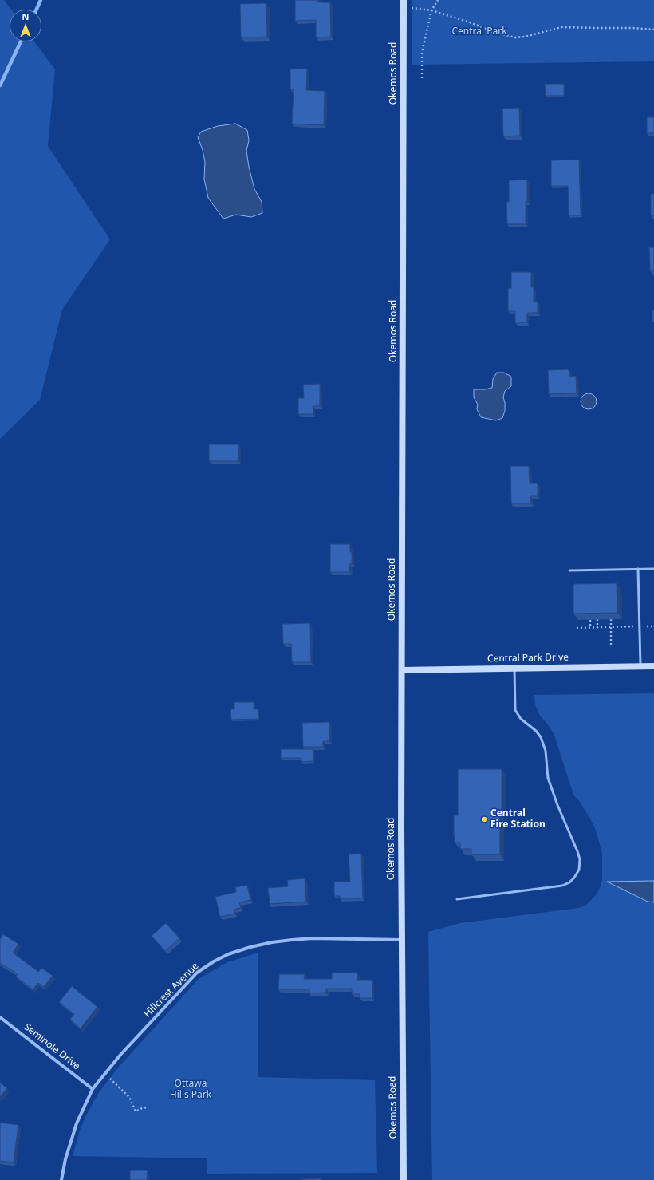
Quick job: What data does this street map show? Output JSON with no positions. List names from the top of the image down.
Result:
{
  "streets": {
    "street": [
      "Okemos Road",
      "Central Park Drive",
      "Hillcrest Avenue",
      "Seminole Drive"
    ]
  },
  "crossings": [
    ["Okemos Road", "Central Park Drive"],
    ["Okemos Road", "Hillcrest Avenue"],
    ["Hillcrest Avenue", "Seminole Drive"]
  ],
  "parks": ["Central Park", "Ottawa Hills Park"],
  "places": ["Central Fire Station"],
  "north": "top"
}
